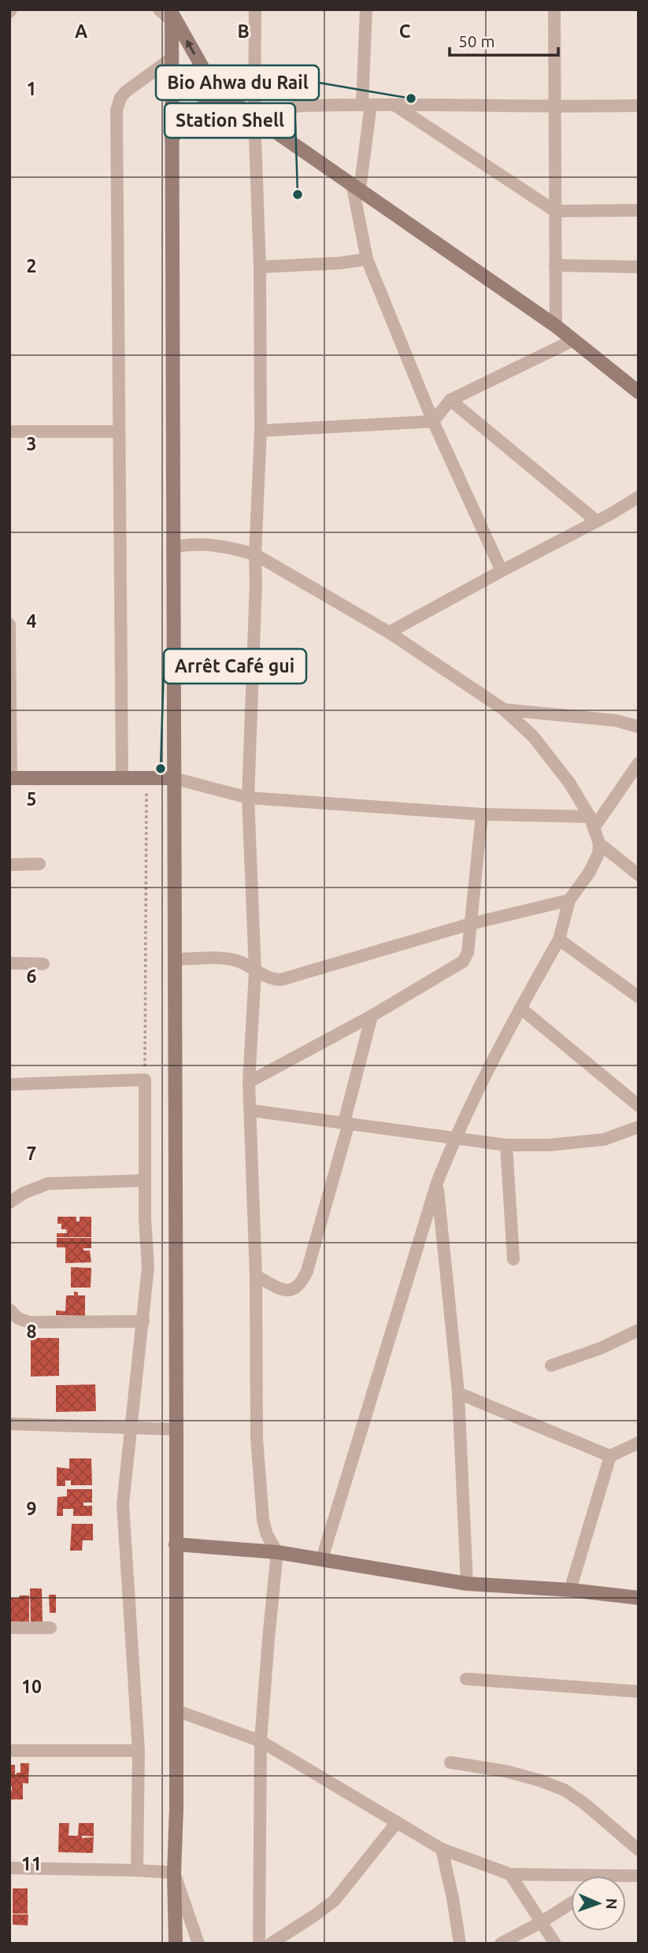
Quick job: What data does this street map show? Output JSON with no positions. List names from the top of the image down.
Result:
{
  "places": ["Bio Ahwa du Rail", "Station Shell", "Arrêt Café gui"],
  "scale_bar": "50 m",
  "north": "right",
  "grid": {
    "columns": ["A", "B", "C"],
    "rows": [
      "1",
      "2",
      "3",
      "4",
      "5",
      "6",
      "7",
      "8",
      "9",
      "10",
      "11"
    ]
  }
}
